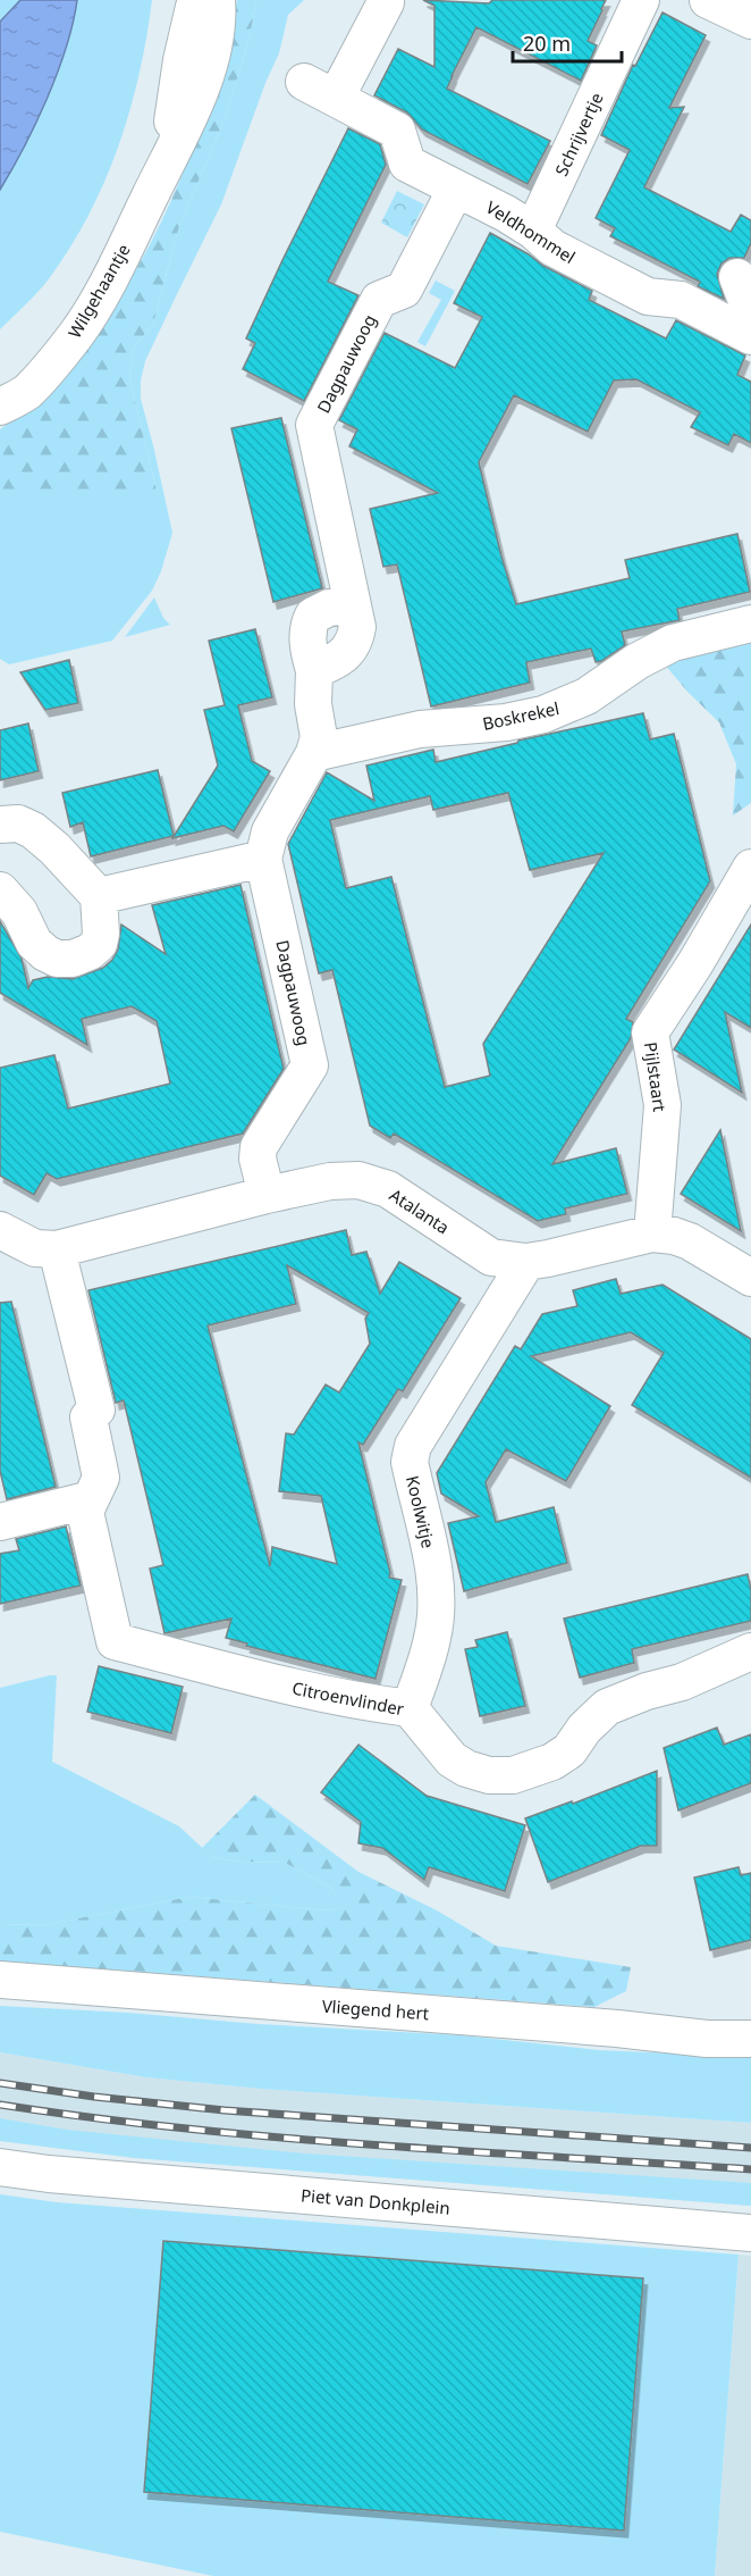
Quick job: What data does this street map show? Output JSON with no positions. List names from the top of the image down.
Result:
{
  "streets": {
    "street": [
      "Schrijvertje",
      "Veldhommel",
      "Wilgehaantje",
      "Dagpauwoog",
      "Boskrekel",
      "Pijlstaart",
      "Atalanta",
      "Koolwitje",
      "Citroenvlinder",
      "Vliegend hert",
      "Piet van Donkplein"
    ]
  },
  "crossings": [
    ["Schrijvertje", "Veldhommel"],
    ["Veldhommel", "Dagpauwoog"],
    ["Dagpauwoog", "Boskrekel"],
    ["Dagpauwoog", "Atalanta"],
    ["Pijlstaart", "Atalanta"],
    ["Atalanta", "Koolwitje"],
    ["Atalanta", "Citroenvlinder"],
    ["Koolwitje", "Citroenvlinder"]
  ],
  "scale_bar": "20 m"
}
